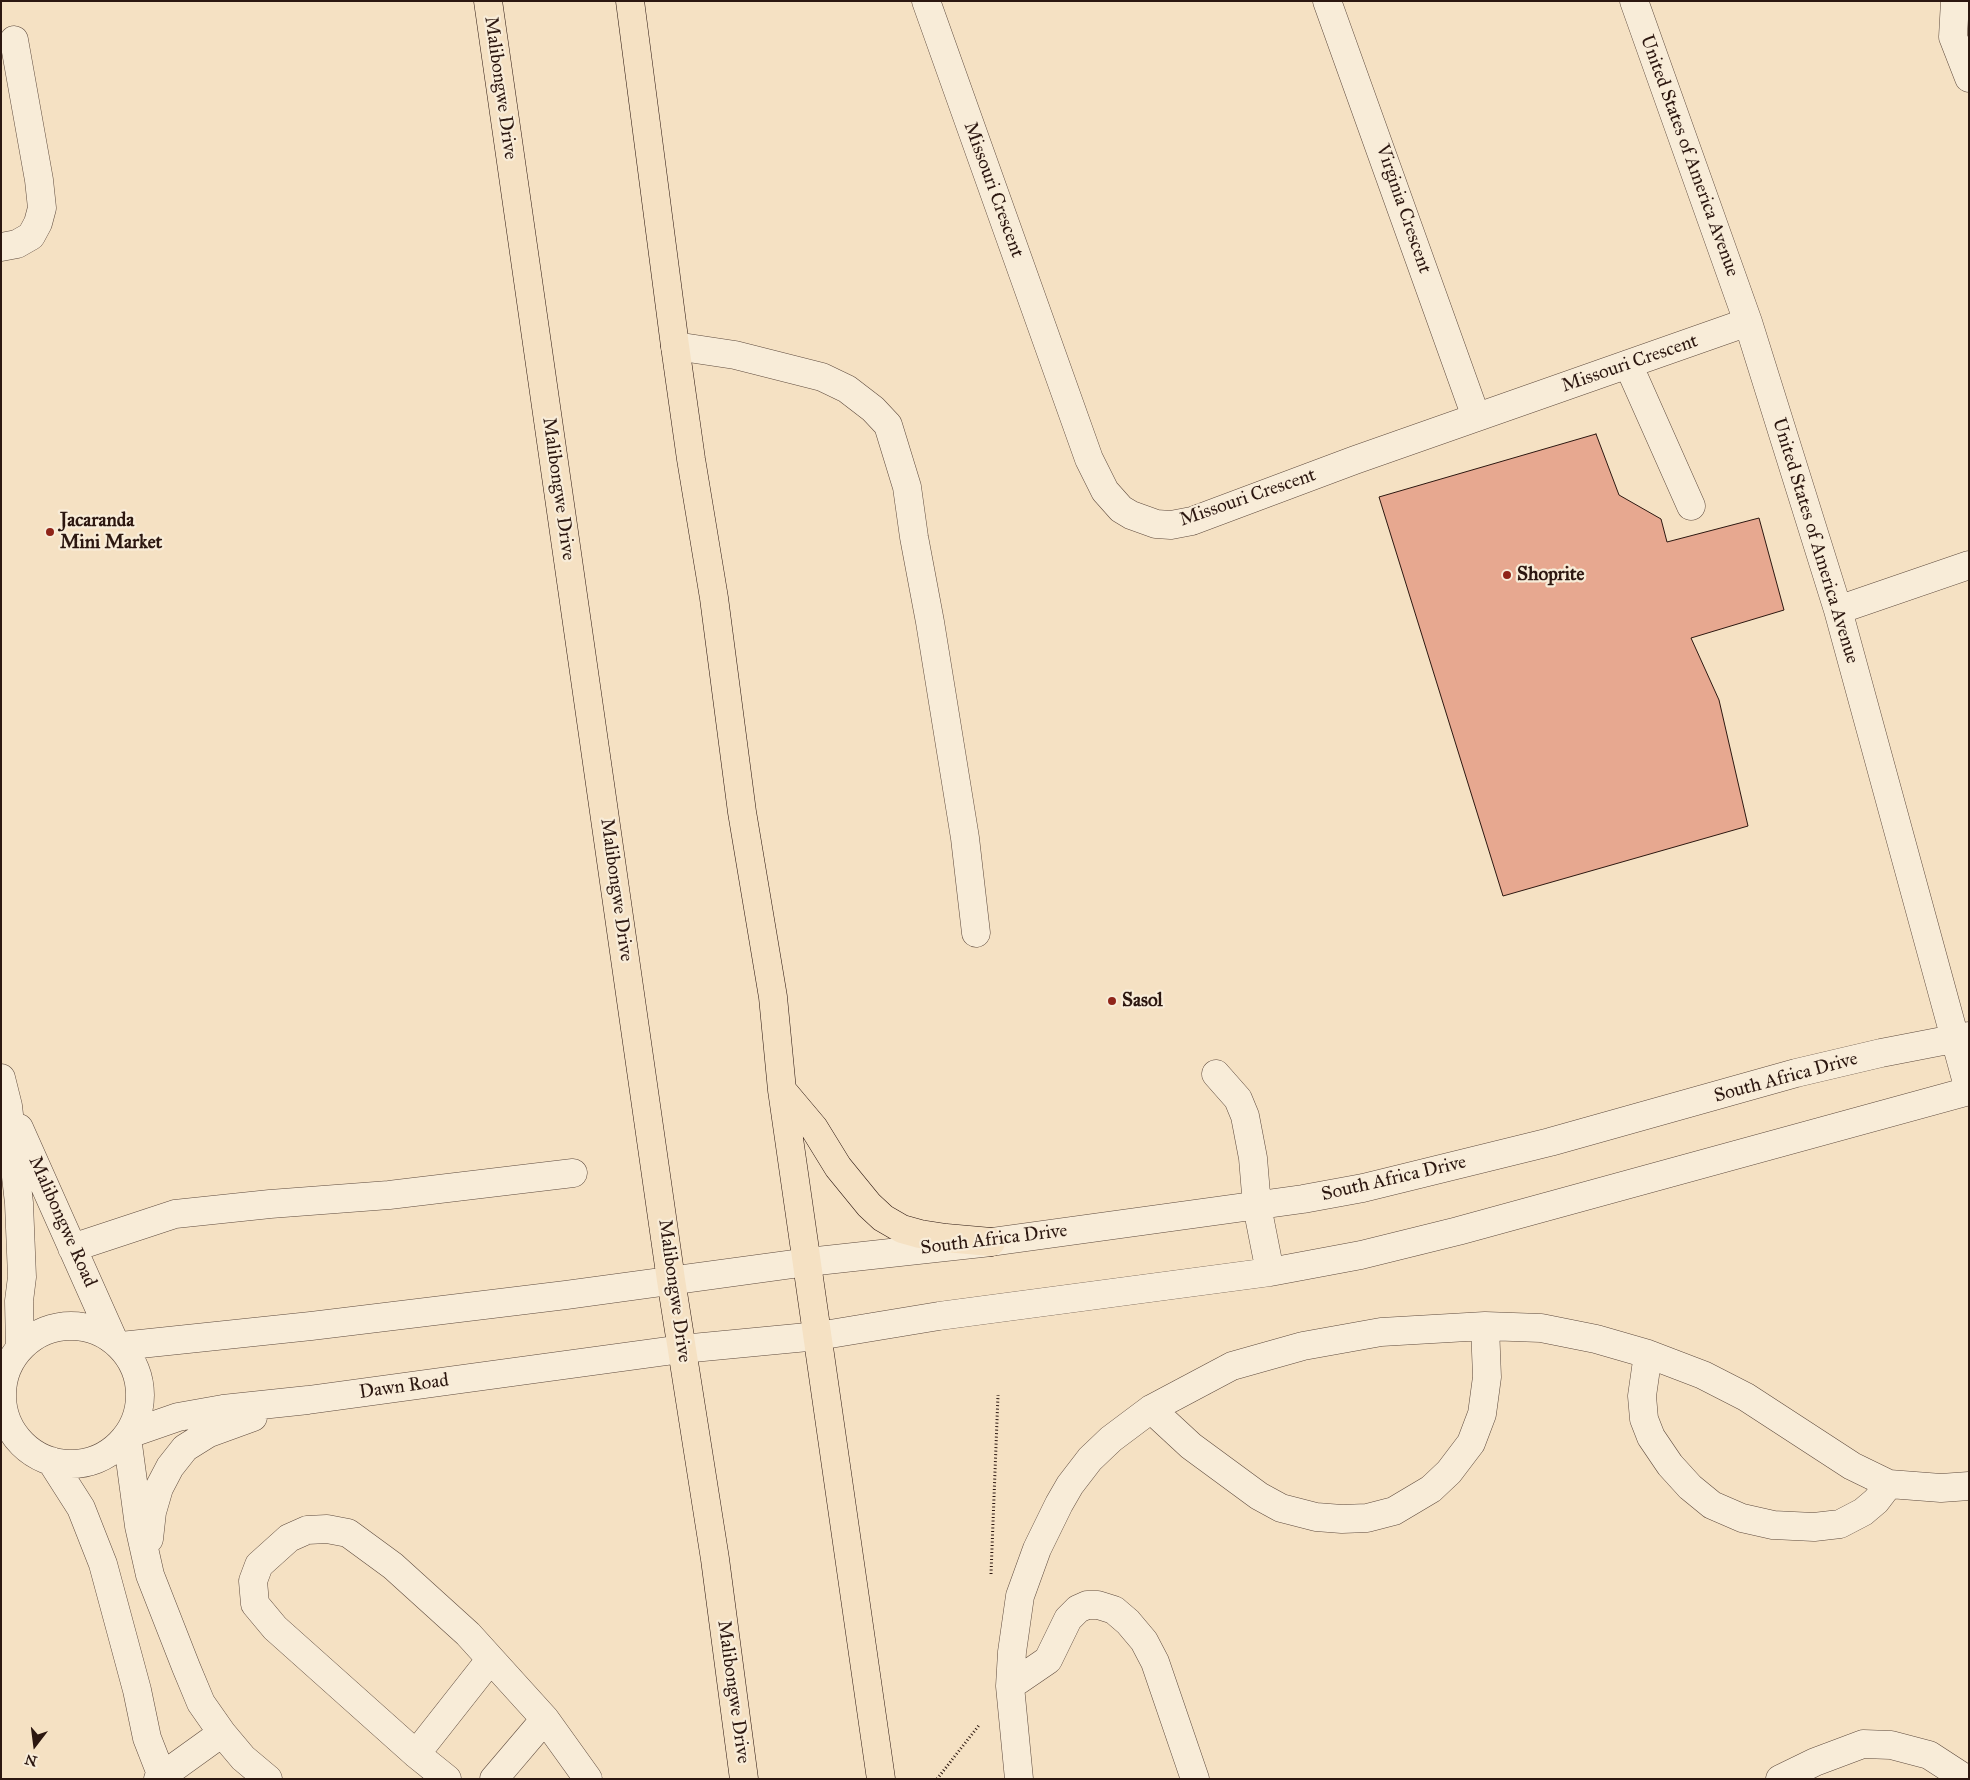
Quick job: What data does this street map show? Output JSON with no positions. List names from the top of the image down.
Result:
{
  "streets": {
    "main road": ["Malibongwe Drive"],
    "street": [
      "United States of America Avenue",
      "Missouri Crescent",
      "Virginia Crescent",
      "South Africa Drive",
      "Malibongwe Road",
      "Dawn Road"
    ]
  },
  "crossings": [
    ["Malibongwe Drive", "South Africa Drive"],
    ["Malibongwe Drive", "Dawn Road"],
    ["United States of America Avenue", "Missouri Crescent"],
    ["United States of America Avenue", "South Africa Drive"],
    ["Missouri Crescent", "Virginia Crescent"],
    ["Malibongwe Road", "Dawn Road"]
  ],
  "places": ["Jacaranda Mini Market", "Shoprite", "Sasol"],
  "north": "bottom"
}
